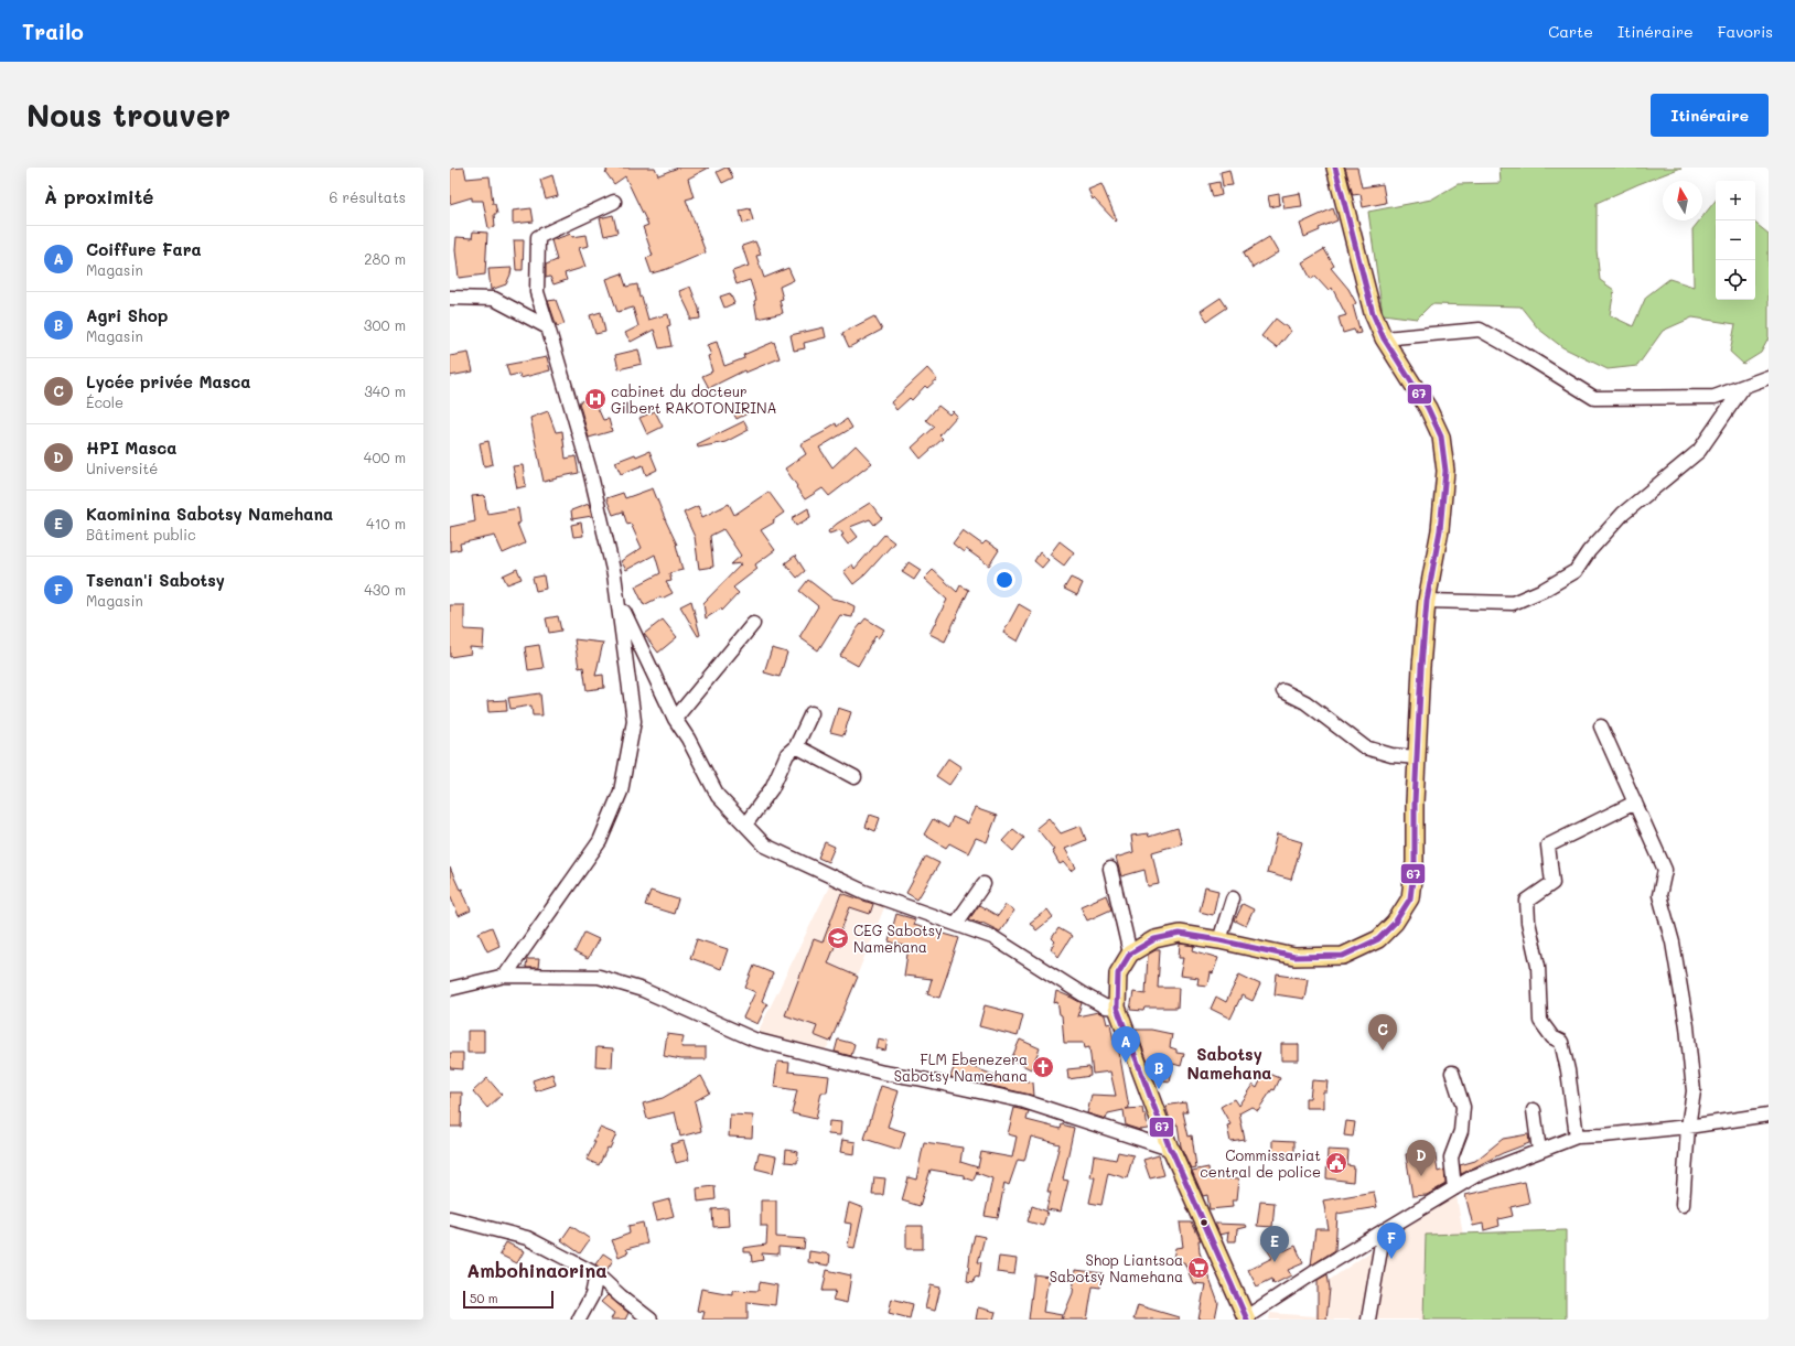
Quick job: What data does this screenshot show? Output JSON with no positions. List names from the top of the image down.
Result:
{
  "districts": ["Sabotsy Namehana", "Ambohinaorina"],
  "places": {
    "hospital": ["cabinet du docteur Gilbert RAKOTONIRINA"],
    "school or university": ["CEG Sabotsy Namehana"],
    "church": ["FLM Ebenezera Sabotsy Namehana"],
    "public building": ["Commissariat central de police"],
    "supermarket": ["Shop Liantsoa Sabotsy Namehana"]
  },
  "lines": ["transit line 67"],
  "scale_bar": "50 m",
  "north": "top",
  "page": {
    "header": "Trailo",
    "nav": ["Carte", "Itinéraire", "Favoris"],
    "buttons": "Itinéraire",
    "title": "Nous trouver",
    "heading": ["À proximité", "6 résultats"],
    "map_buttons": ["+", "−"],
    "list": [
      {
        "mark": "A",
        "name": "Coiffure Fara",
        "note": "Magasin",
        "value": "280 m"
      },
      {
        "mark": "B",
        "name": "Agri Shop",
        "note": "Magasin",
        "value": "300 m"
      },
      {
        "mark": "C",
        "name": "Lycée privée Masca",
        "note": "École",
        "value": "340 m"
      },
      {
        "mark": "D",
        "name": "HPI Masca",
        "note": "Université",
        "value": "400 m"
      },
      {
        "mark": "E",
        "name": "Kaominina Sabotsy Namehana",
        "note": "Bâtiment public",
        "value": "410 m"
      },
      {
        "mark": "F",
        "name": "Tsenan'i Sabotsy",
        "note": "Magasin",
        "value": "430 m"
      }
    ],
    "pins": [
      "C",
      "A",
      "B",
      "D",
      "F",
      "E"
    ],
    "scale": "50 m"
  }
}
